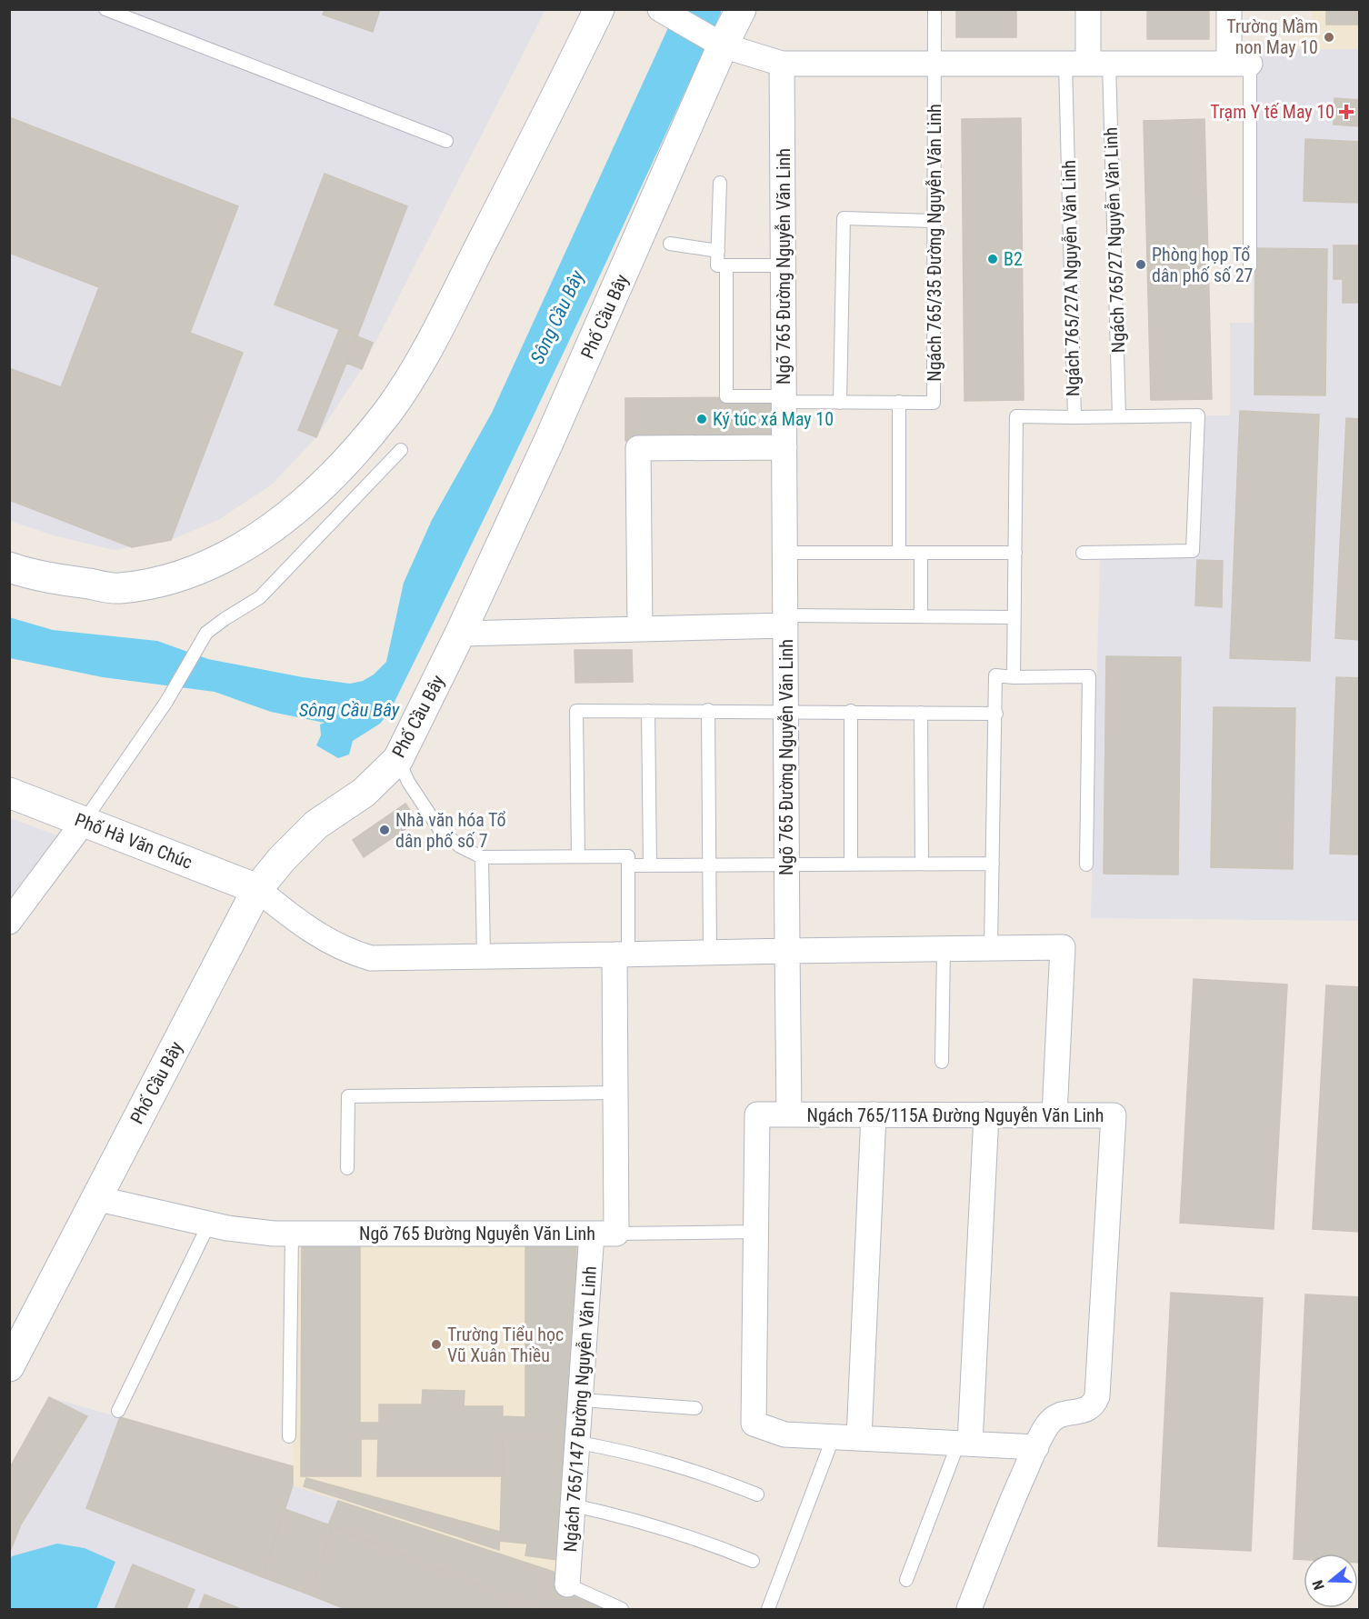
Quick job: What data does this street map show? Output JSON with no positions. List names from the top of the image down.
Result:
{
  "streets": {
    "street": [
      "Ngõ 765 Đường Nguyễn Văn Linh",
      "Phố Cầu Bây",
      "Phố Hà Văn Chúc",
      "Ngách 765/115A Đường Nguyễn Văn Linh",
      "Ngách 765/147 Đường Nguyễn Văn Linh"
    ],
    "lane": ["Ngách 765/27 Nguyễn Văn Linh", "Ngách 765/35 Đường Nguyễn Văn Linh", "Ngách 765/27A Nguyễn Văn Linh"]
  },
  "crossings": [
    ["Ngách 765/27 Nguyễn Văn Linh", "Ngách 765/27A Nguyễn Văn Linh"],
    ["Ngách 765/35 Đường Nguyễn Văn Linh", "Ngõ 765 Đường Nguyễn Văn Linh"],
    ["Ngõ 765 Đường Nguyễn Văn Linh", "Phố Cầu Bây"],
    ["Ngõ 765 Đường Nguyễn Văn Linh", "Ngách 765/115A Đường Nguyễn Văn Linh"],
    ["Ngõ 765 Đường Nguyễn Văn Linh", "Ngách 765/147 Đường Nguyễn Văn Linh"],
    ["Phố Cầu Bây", "Phố Hà Văn Chúc"]
  ],
  "water": ["Sông Cầu Bây"],
  "places": {
    "other": [
      "Trường Mầm non May 10",
      "B2",
      "Phòng họp Tổ dân phố số 27",
      "Ký túc xá May 10",
      "Nhà văn hóa Tổ dân phố số 7",
      "Trường Tiểu học Vũ Xuân Thiều"
    ],
    "health": ["Trạm Y tế May 10"]
  },
  "north": "left"
}
